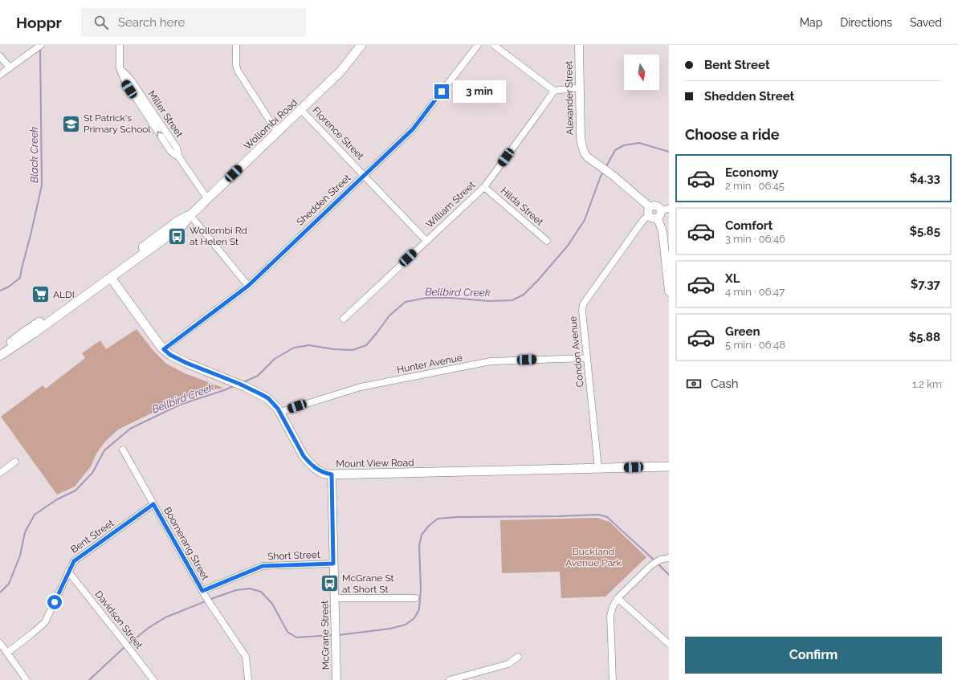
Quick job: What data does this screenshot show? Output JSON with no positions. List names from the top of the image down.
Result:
{
  "streets": {
    "main road": ["Wollombi Road", "Mount View Road"],
    "street": [
      "Alexander Street",
      "Miller Street",
      "Florence Street",
      "Shedden Street",
      "William Street",
      "Hilda Street",
      "Condon Avenue",
      "Hunter Avenue",
      "Bent Street",
      "Boomerang Street",
      "Short Street",
      "Davidson Street",
      "McGrane Street"
    ]
  },
  "crossings": [
    ["Alexander Street", "Condon Avenue"],
    ["Miller Street", "Wollombi Road"],
    ["Wollombi Road", "Florence Street"],
    ["Wollombi Road", "Mount View Road"],
    ["Florence Street", "Shedden Street"],
    ["Florence Street", "William Street"],
    ["Shedden Street", "Mount View Road"],
    ["William Street", "Hilda Street"],
    ["Condon Avenue", "Hunter Avenue"],
    ["Condon Avenue", "Mount View Road"],
    ["Hunter Avenue", "Mount View Road"],
    ["Mount View Road", "McGrane Street"],
    ["Bent Street", "Boomerang Street"],
    ["Bent Street", "Davidson Street"],
    ["Boomerang Street", "Short Street"],
    ["Short Street", "McGrane Street"]
  ],
  "water": ["Black Creek", "Bellbird Creek"],
  "parks": ["Buckland Avenue Park"],
  "places": {
    "school or university": ["St Patrick's Primary School"],
    "bus stop": ["Wollombi Rd at Helen St", "McGrane St at Short St"],
    "supermarket": ["ALDI"]
  },
  "north": "bottom",
  "page": {
    "header": "Hoppr",
    "search": "Search here",
    "nav": ["Map", "Directions", "Saved"],
    "banner": ["Bent Street", "Shedden Street"],
    "bubble": "3 min",
    "heading": "Choose a ride",
    "list": [
      {
        "name": "Economy",
        "note": "2 min · 06:45",
        "value": "$4.33"
      },
      {
        "name": "Comfort",
        "note": "3 min · 06:46",
        "value": "$5.85"
      },
      {
        "name": "XL",
        "note": "4 min · 06:47",
        "value": "$7.37"
      },
      {
        "name": "Green",
        "note": "5 min · 06:48",
        "value": "$5.88"
      }
    ],
    "pay": ["Cash", "1.2 km"],
    "buttons": "Confirm"
  }
}
